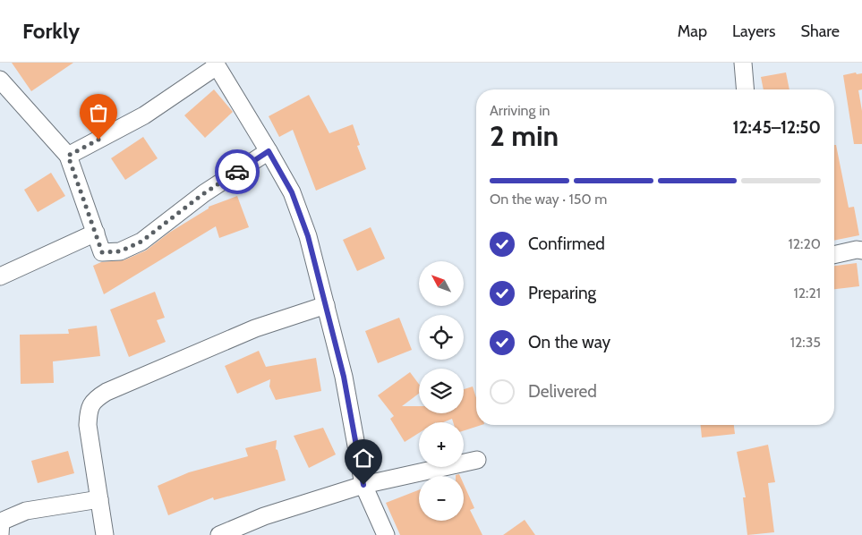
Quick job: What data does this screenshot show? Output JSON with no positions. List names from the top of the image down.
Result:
{
  "north": "top left",
  "page": {
    "header": "Forkly",
    "nav": ["Map", "Layers", "Share"],
    "heading": ["2 min", "Arriving in", "12:45–12:50"],
    "bar": "On the way · 150 m",
    "list": [
      ["Confirmed", "12:20"],
      ["Preparing", "12:21"],
      ["On the way", "12:35"],
      "Delivered"
    ],
    "map_buttons": ["+", "−"]
  }
}
